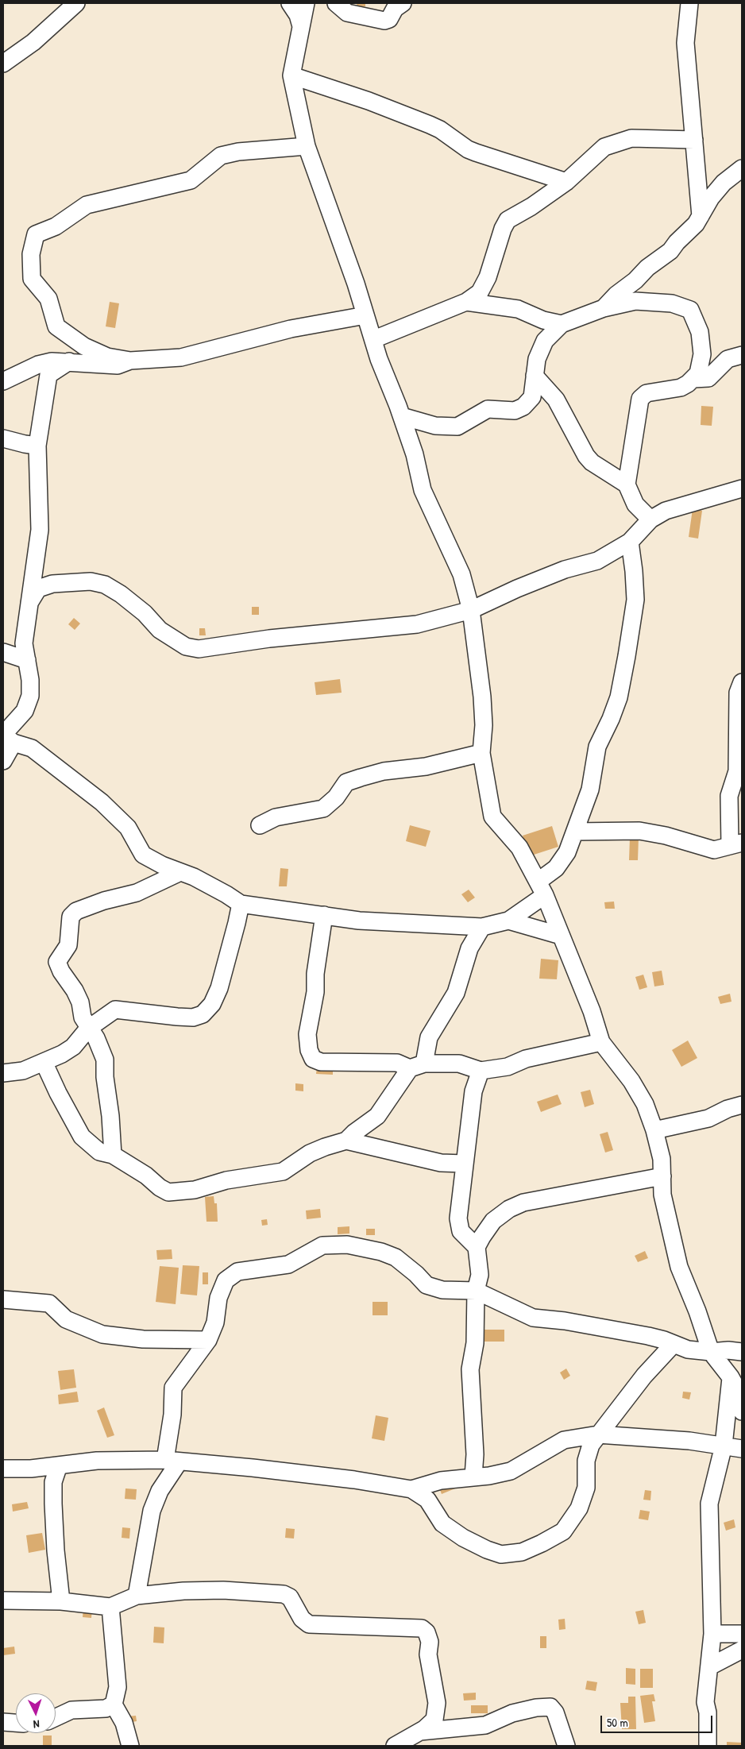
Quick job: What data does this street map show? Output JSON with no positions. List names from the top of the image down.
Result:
{
  "scale_bar": "50 m",
  "north": "bottom"
}
